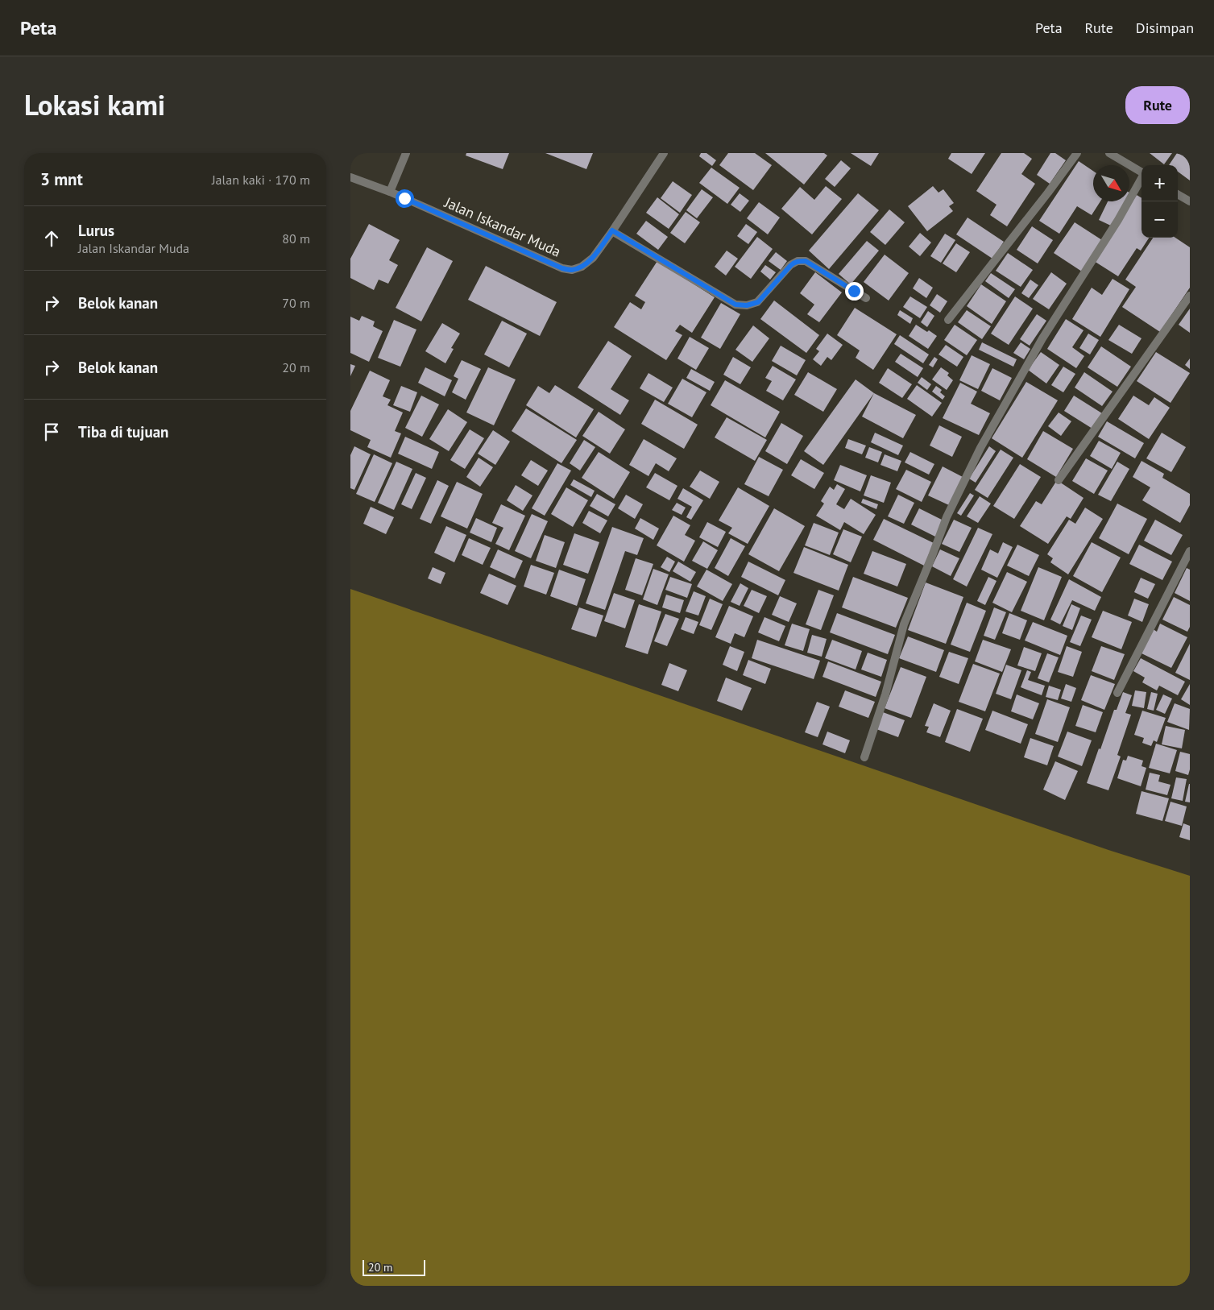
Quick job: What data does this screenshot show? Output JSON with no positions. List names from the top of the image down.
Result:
{
  "streets": {
    "street": ["Jalan Iskandar Muda"]
  },
  "scale_bar": "20 m",
  "north": "bottom right",
  "page": {
    "header": "Peta",
    "nav": ["Peta", "Rute", "Disimpan"],
    "title": "Lokasi kami",
    "buttons": "Rute",
    "heading": ["3 mnt", "Jalan kaki · 170 m"],
    "map_buttons": ["+", "−"],
    "list": [
      ["Lurus", "Jalan Iskandar Muda", "80 m"],
      ["Belok kanan", "70 m"],
      ["Belok kanan", "20 m"],
      "Tiba di tujuan"
    ],
    "scale": "20 m"
  }
}
